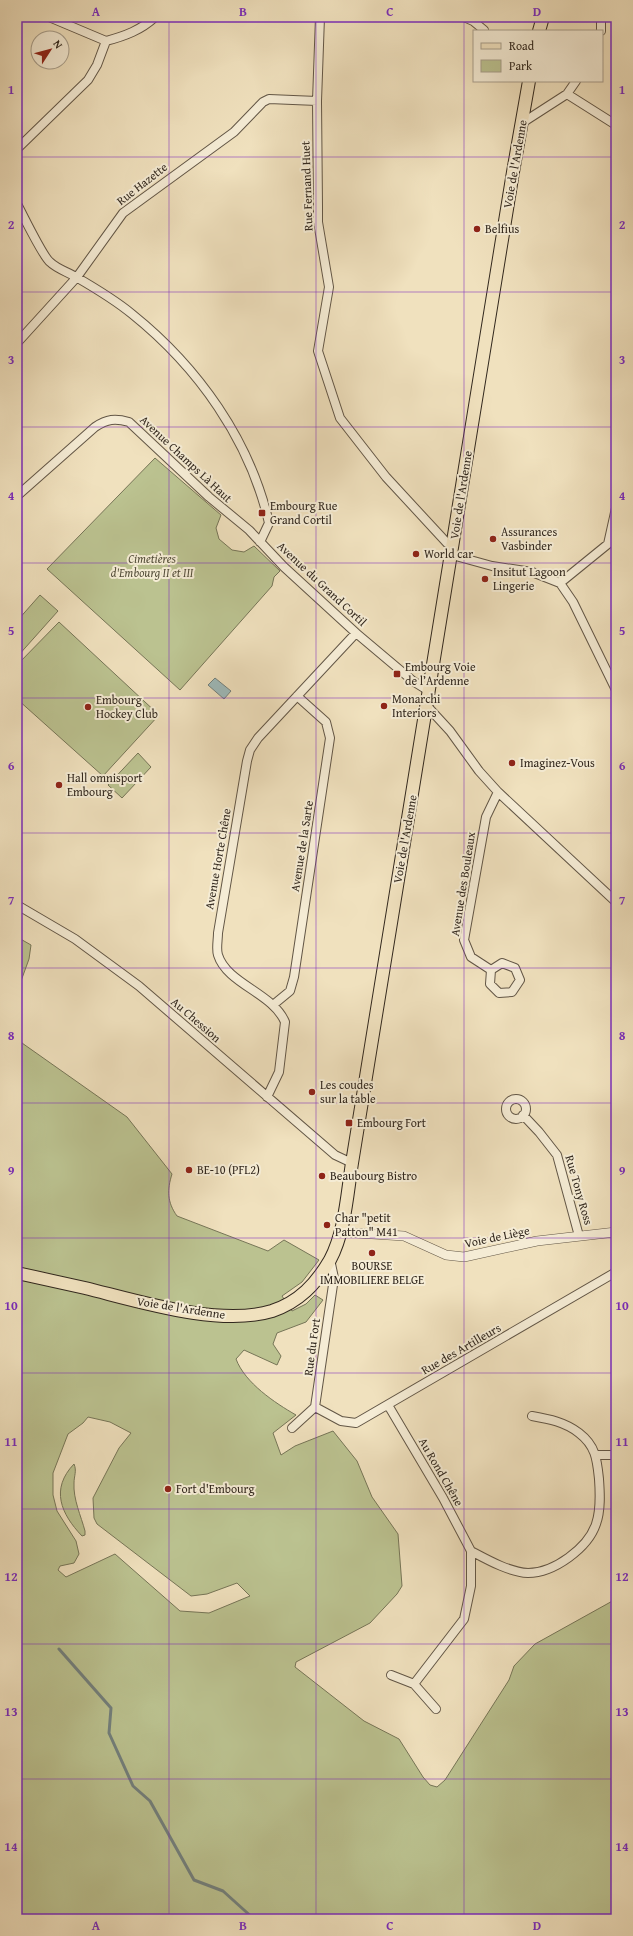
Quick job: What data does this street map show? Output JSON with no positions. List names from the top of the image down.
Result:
{
  "streets": {
    "main road": ["Voie de l'Ardenne"],
    "street": [
      "Rue Hazette",
      "Rue Fernand Huet",
      "Avenue Champs Là Haut",
      "Avenue du Grand Cortil",
      "Avenue de la Sarte",
      "Avenue Horte Chêne",
      "Avenue des Bouleaux",
      "Au Chession",
      "Rue Tony Ross",
      "Voie de Liège",
      "Rue du Fort",
      "Rue des Artilleurs",
      "Au Rond Chêne"
    ]
  },
  "crossings": [
    ["Voie de l'Ardenne", "Rue Fernand Huet"],
    ["Voie de l'Ardenne", "Avenue du Grand Cortil"],
    ["Voie de l'Ardenne", "Au Chession"],
    ["Voie de l'Ardenne", "Voie de Liège"],
    ["Voie de l'Ardenne", "Rue du Fort"],
    ["Rue Hazette", "Rue Fernand Huet"],
    ["Rue Hazette", "Avenue du Grand Cortil"],
    ["Avenue Champs Là Haut", "Avenue du Grand Cortil"],
    ["Avenue du Grand Cortil", "Avenue Horte Chêne"],
    ["Avenue de la Sarte", "Avenue Horte Chêne"],
    ["Avenue Horte Chêne", "Au Chession"],
    ["Rue Tony Ross", "Voie de Liège"],
    ["Rue du Fort", "Rue des Artilleurs"],
    ["Rue des Artilleurs", "Au Rond Chêne"]
  ],
  "parks": ["Cimetières d'Embourg II et III"],
  "places": {
    "other": [
      "Belfius",
      "Assurances Vasbinder",
      "World car",
      "Insitut Lagoon Lingerie",
      "Monarchi Interiors",
      "Embourg Hockey Club",
      "Imaginez-Vous",
      "Hall omnisport Embourg",
      "Les coudes sur la table",
      "BE-10 (PFL2)",
      "Beaubourg Bistro",
      "Char \"petit Patton\" M41",
      "BOURSE IMMOBILIERE BELGE",
      "Fort d'Embourg"
    ],
    "transit": ["Embourg Rue Grand Cortil", "Embourg Voie de l’Ardenne", "Embourg Fort"]
  },
  "legend": ["Road", "Park"],
  "north": "top right",
  "grid": {
    "columns": [
      "A",
      "B",
      "C",
      "D"
    ],
    "rows": [
      "1",
      "2",
      "3",
      "4",
      "5",
      "6",
      "7",
      "8",
      "9",
      "10",
      "11",
      "12",
      "13",
      "14"
    ]
  }
}
